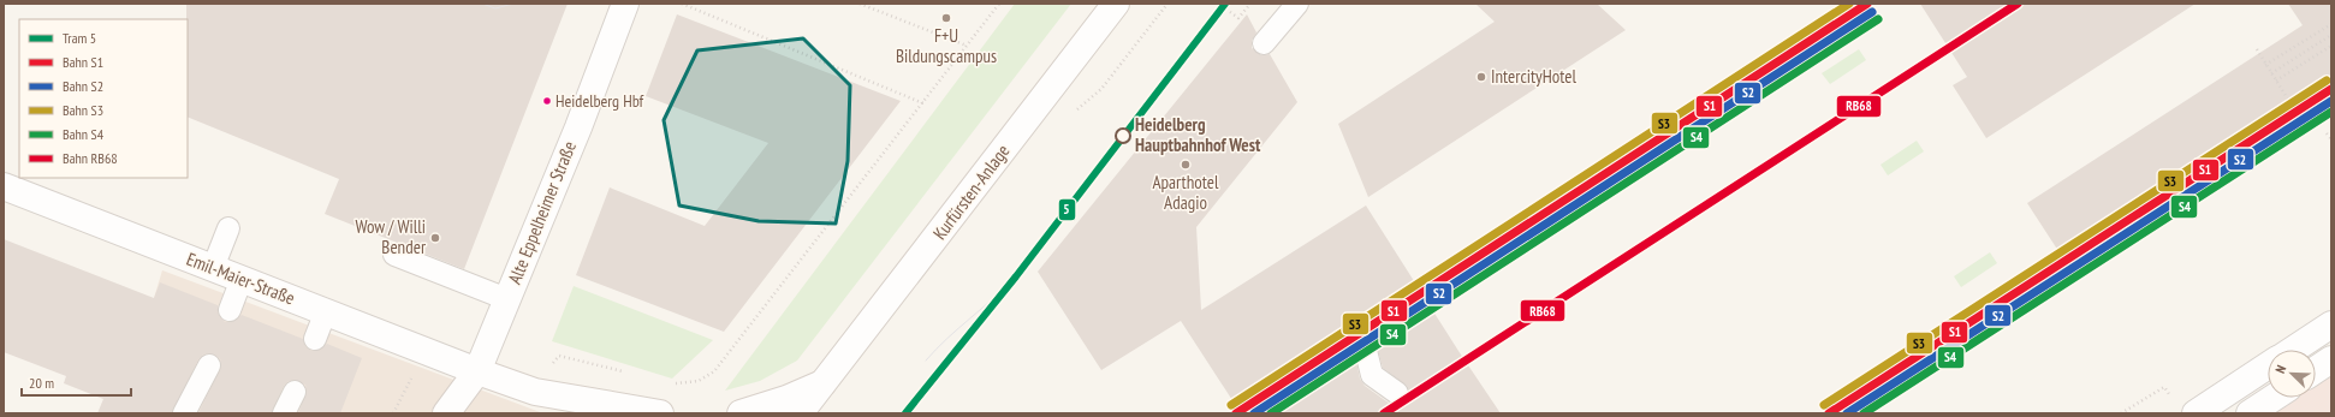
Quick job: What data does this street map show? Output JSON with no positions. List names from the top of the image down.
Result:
{
  "streets": {
    "street": ["Kurfürsten-Anlage", "Alte Eppelheimer Straße", "Emil-Maier-Straße"]
  },
  "crossings": [
    ["Alte Eppelheimer Straße", "Emil-Maier-Straße"]
  ],
  "places": [
    "F+U Bildungscampus",
    "IntercityHotel",
    "Heidelberg Hbf",
    "Heidelberg Hauptbahnhof West",
    "Aparthotel Adagio",
    "Wow / Willi Bender"
  ],
  "lines": [
    "tram line 5",
    "rail line S1",
    "rail line S3",
    "rail line RB68",
    "rail line S2",
    "rail line S4"
  ],
  "legend": [
    "Tram 5",
    "Bahn S1",
    "Bahn S2",
    "Bahn S3",
    "Bahn S4",
    "Bahn RB68"
  ],
  "scale_bar": "20 m",
  "north": "top left"
}
